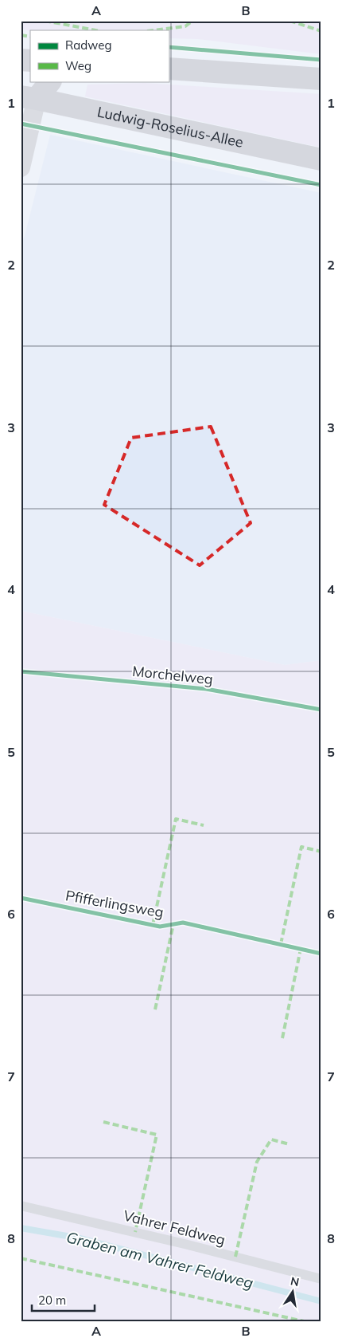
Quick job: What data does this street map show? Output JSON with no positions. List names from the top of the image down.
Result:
{
  "streets": {
    "main road": ["Ludwig-Roselius-Allee"],
    "lane": ["Vahrer Feldweg"],
    "cycle path": ["Morchelweg", "Pfifferlingsweg"]
  },
  "water": ["Graben am Vahrer Feldweg"],
  "legend": ["Radweg", "Weg"],
  "scale_bar": "20 m",
  "north": "top",
  "grid": {
    "columns": ["A", "B"],
    "rows": [
      "1",
      "2",
      "3",
      "4",
      "5",
      "6",
      "7",
      "8"
    ]
  }
}
